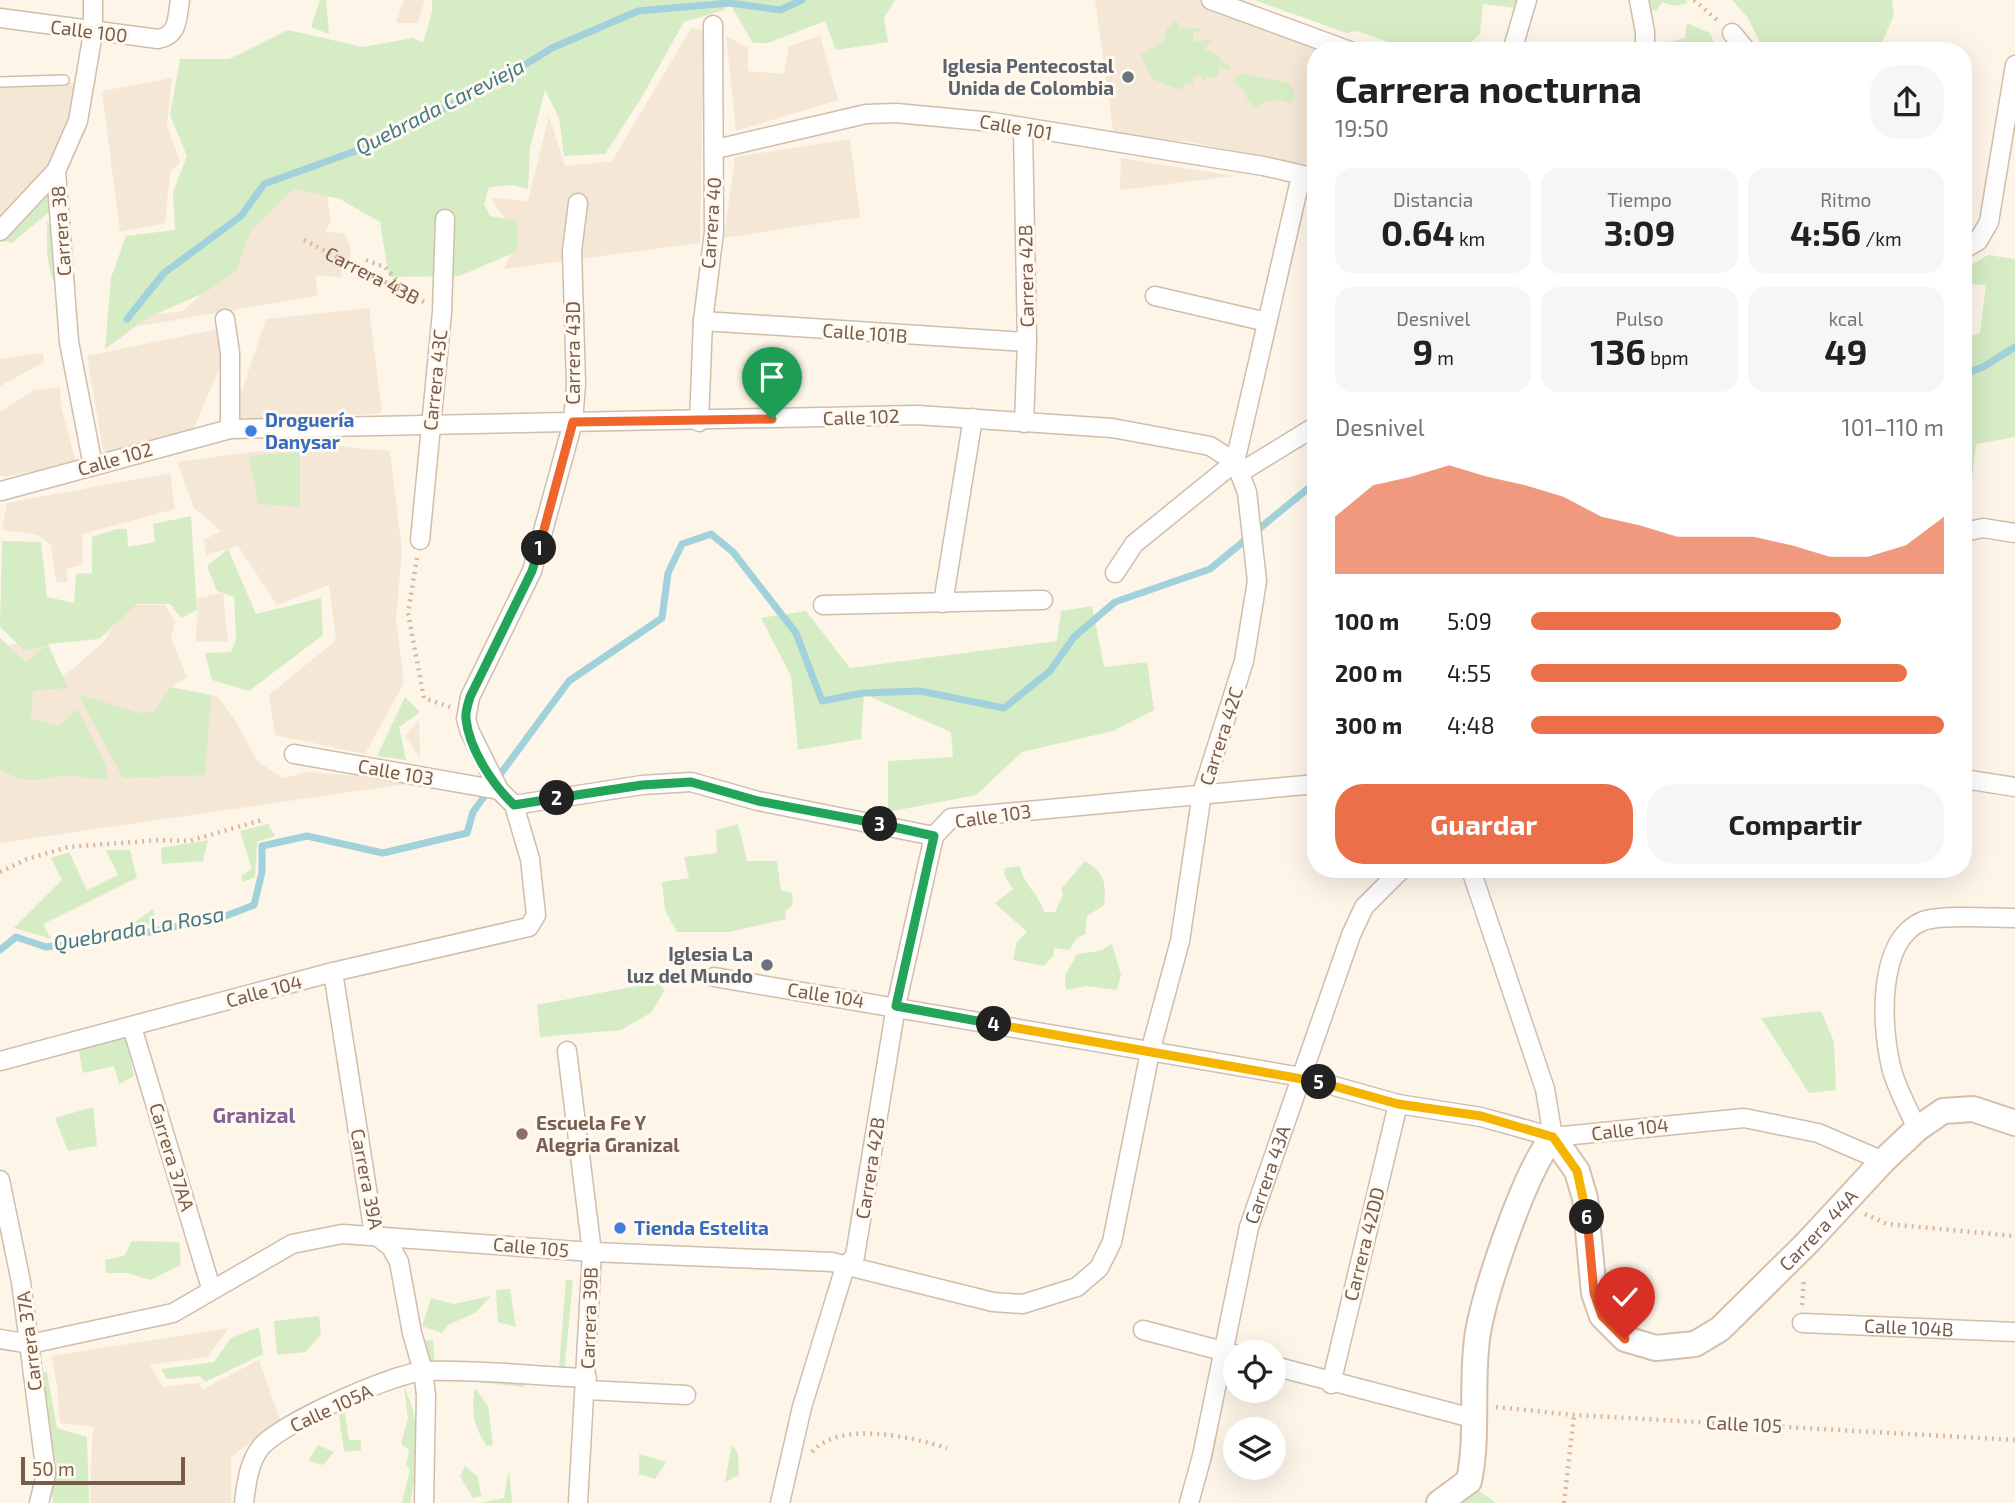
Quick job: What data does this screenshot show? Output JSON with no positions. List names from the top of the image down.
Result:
{
  "streets": {
    "street": [
      "Calle 100",
      "Calle 101",
      "Carrera 40",
      "Carrera 38",
      "Carrera 42B",
      "Calle 101B",
      "Carrera 43D",
      "Carrera 43C",
      "Calle 102",
      "Carrera 42C",
      "Calle 103",
      "Calle 104",
      "Carrera 37AA",
      "Carrera 43A",
      "Carrera 39A",
      "Carrera 44A",
      "Carrera 42DD",
      "Calle 105",
      "Carrera 39B",
      "Calle 104B",
      "Carrera 37A",
      "Calle 105A"
    ],
    "path": ["Carrera 43B"]
  },
  "crossings": [
    ["Calle 100", "Carrera 38"],
    ["Calle 101", "Carrera 40"],
    ["Calle 101", "Carrera 42B"],
    ["Carrera 40", "Calle 101B"],
    ["Carrera 40", "Calle 102"],
    ["Carrera 38", "Calle 102"],
    ["Carrera 43B", "Carrera 43C"],
    ["Carrera 42B", "Calle 101B"],
    ["Carrera 42B", "Calle 102"],
    ["Carrera 42B", "Calle 103"],
    ["Carrera 42B", "Calle 104"],
    ["Carrera 42B", "Calle 105"],
    ["Carrera 43D", "Calle 102"],
    ["Carrera 43C", "Calle 102"],
    ["Calle 102", "Carrera 42C"],
    ["Carrera 42C", "Calle 103"],
    ["Carrera 42C", "Calle 104"],
    ["Carrera 42C", "Calle 105"],
    ["Calle 103", "Calle 104"],
    ["Calle 104", "Carrera 37AA"],
    ["Calle 104", "Carrera 43A"],
    ["Calle 104", "Carrera 39A"],
    ["Calle 104", "Carrera 44A"],
    ["Calle 104", "Carrera 42DD"],
    ["Carrera 37AA", "Calle 105"],
    ["Carrera 39A", "Calle 105"],
    ["Carrera 39A", "Calle 105A"],
    ["Calle 105", "Carrera 39B"],
    ["Calle 105", "Carrera 37A"]
  ],
  "districts": ["Granizal"],
  "water": ["Quebrada Carevieja", "Quebrada La Rosa"],
  "places": [
    "Iglesia Pentecostal Unida de Colombia",
    "Droguería Danysar",
    "Iglesia La luz del Mundo",
    "Escuela Fe Y Alegria Granizal",
    "Tienda Estelita"
  ],
  "scale_bar": "50 m",
  "page": {
    "heading": ["Carrera nocturna", "19:50"],
    "stats": [
      ["Distancia", "0.64 km"],
      ["Tiempo", "3:09"],
      ["Ritmo", "4:56 /km"],
      ["Desnivel", "9 m"],
      ["Pulso", "136 bpm"],
      ["kcal", "49"]
    ],
    "chart": ["Desnivel", "101–110 m"],
    "pins": [
      "1",
      "2",
      "3",
      "4",
      "5",
      "6"
    ],
    "list": [
      {
        "name": "100 m",
        "note": "5:09"
      },
      {
        "name": "200 m",
        "note": "4:55"
      },
      {
        "name": "300 m",
        "note": "4:48"
      }
    ],
    "buttons": ["Guardar", "Compartir"],
    "scale": "50 m"
  }
}
